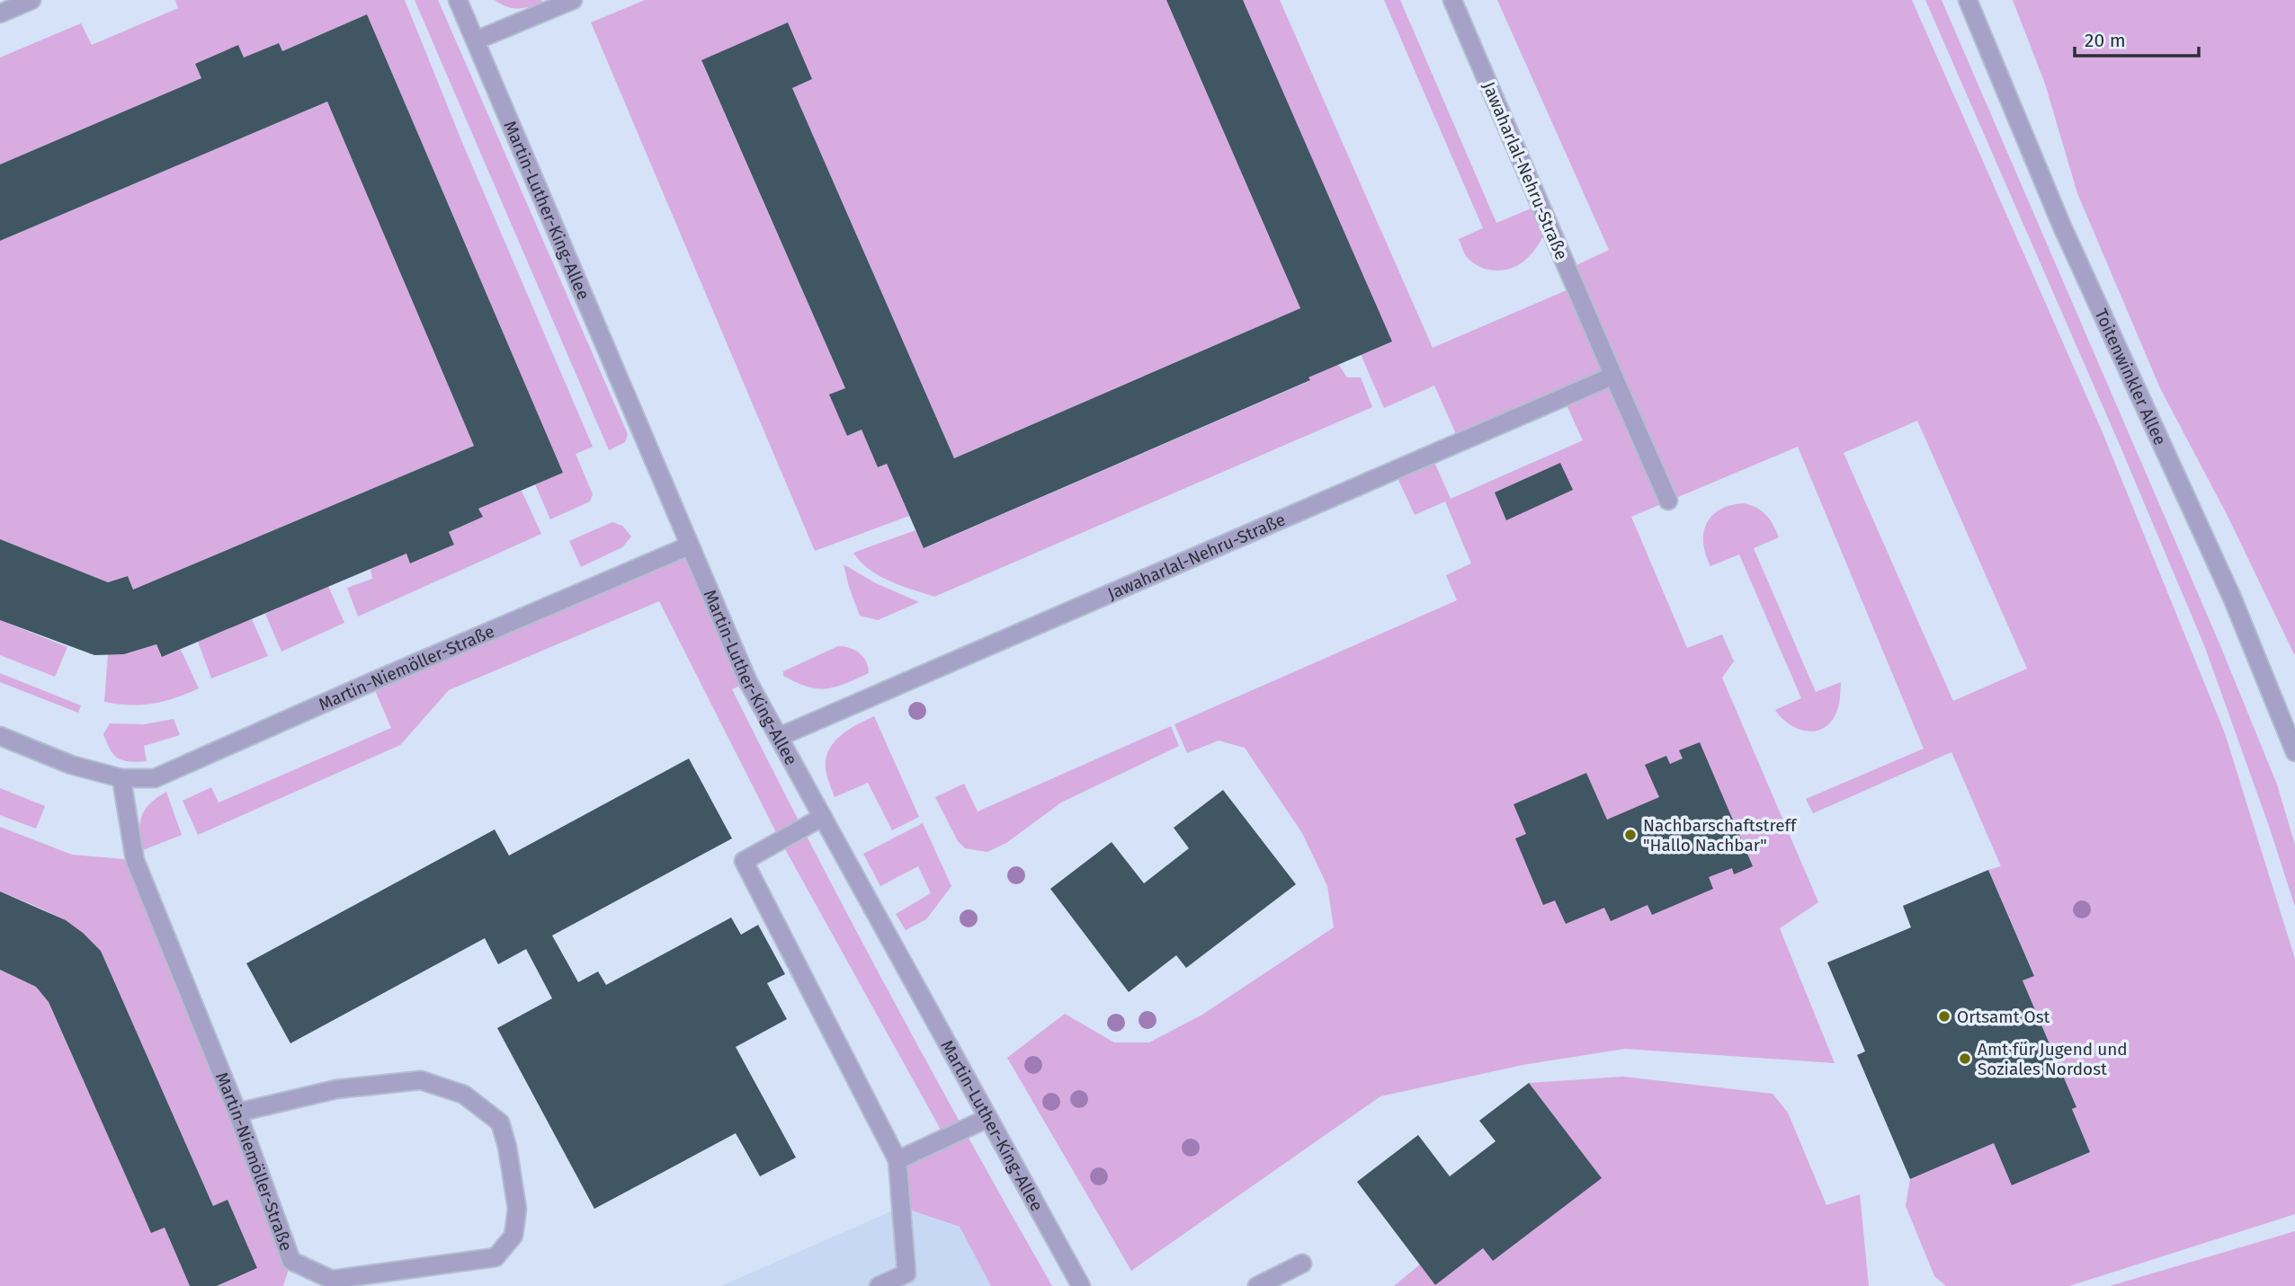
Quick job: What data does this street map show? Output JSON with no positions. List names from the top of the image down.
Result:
{
  "streets": {
    "street": [
      "Jawaharlal-Nehru-Straße",
      "Martin-Luther-King-Allee",
      "Toitenwinkler Allee",
      "Martin-Niemöller-Straße"
    ]
  },
  "crossings": [
    ["Jawaharlal-Nehru-Straße", "Martin-Luther-King-Allee"],
    ["Martin-Luther-King-Allee", "Martin-Niemöller-Straße"]
  ],
  "places": ["Nachbarschaftstreff \"Hallo Nachbar\"", "Ortsamt Ost", "Amt für Jugend und Soziales Nordost"],
  "scale_bar": "20 m"
}
